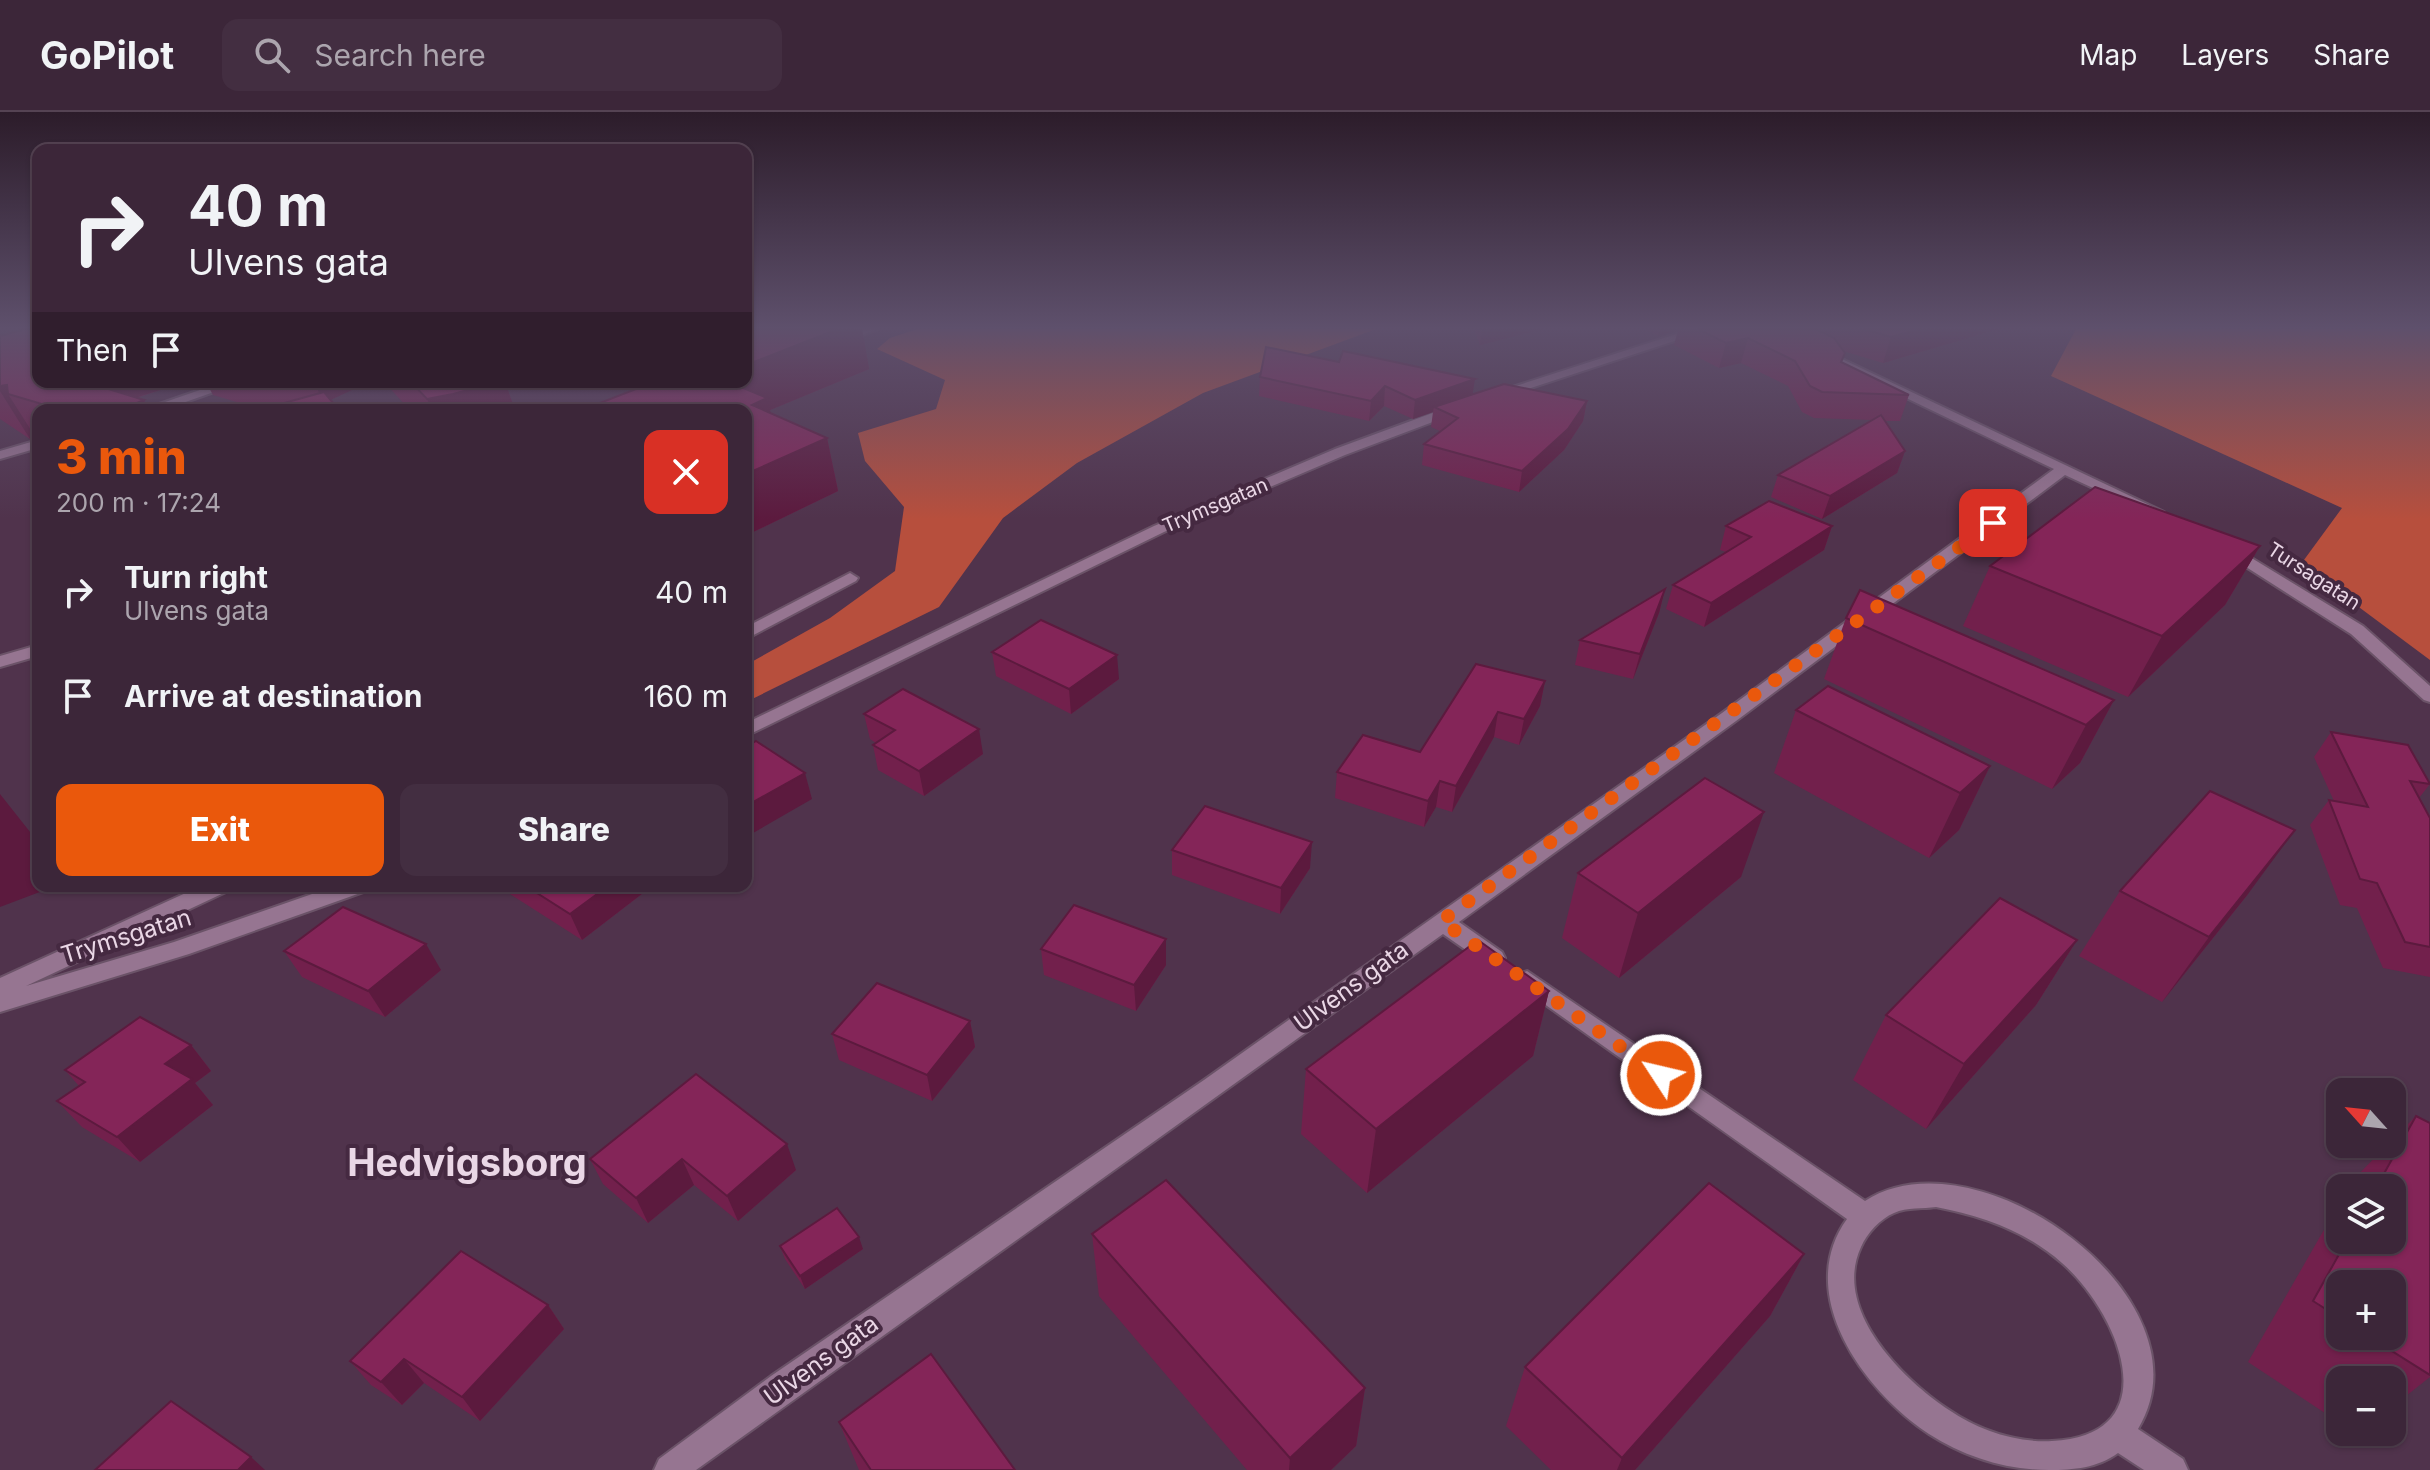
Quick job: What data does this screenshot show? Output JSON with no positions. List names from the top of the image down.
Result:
{
  "streets": {
    "street": ["Trymsgatan", "Tursagatan", "Ulvens gata"]
  },
  "districts": ["Hedvigsborg"],
  "north": "top left",
  "page": {
    "header": "GoPilot",
    "search": "Search here",
    "nav": ["Map", "Layers", "Share"],
    "turn": ["40 m", "Ulvens gata"],
    "then": "Then",
    "heading": ["3 min", "200 m · 17:24"],
    "list": [
      {
        "name": "Turn right",
        "note": "Ulvens gata",
        "value": "40 m"
      },
      {
        "name": "Arrive at destination",
        "value": "160 m"
      }
    ],
    "buttons": ["Exit", "Share"],
    "map_buttons": ["+", "−"]
  }
}
